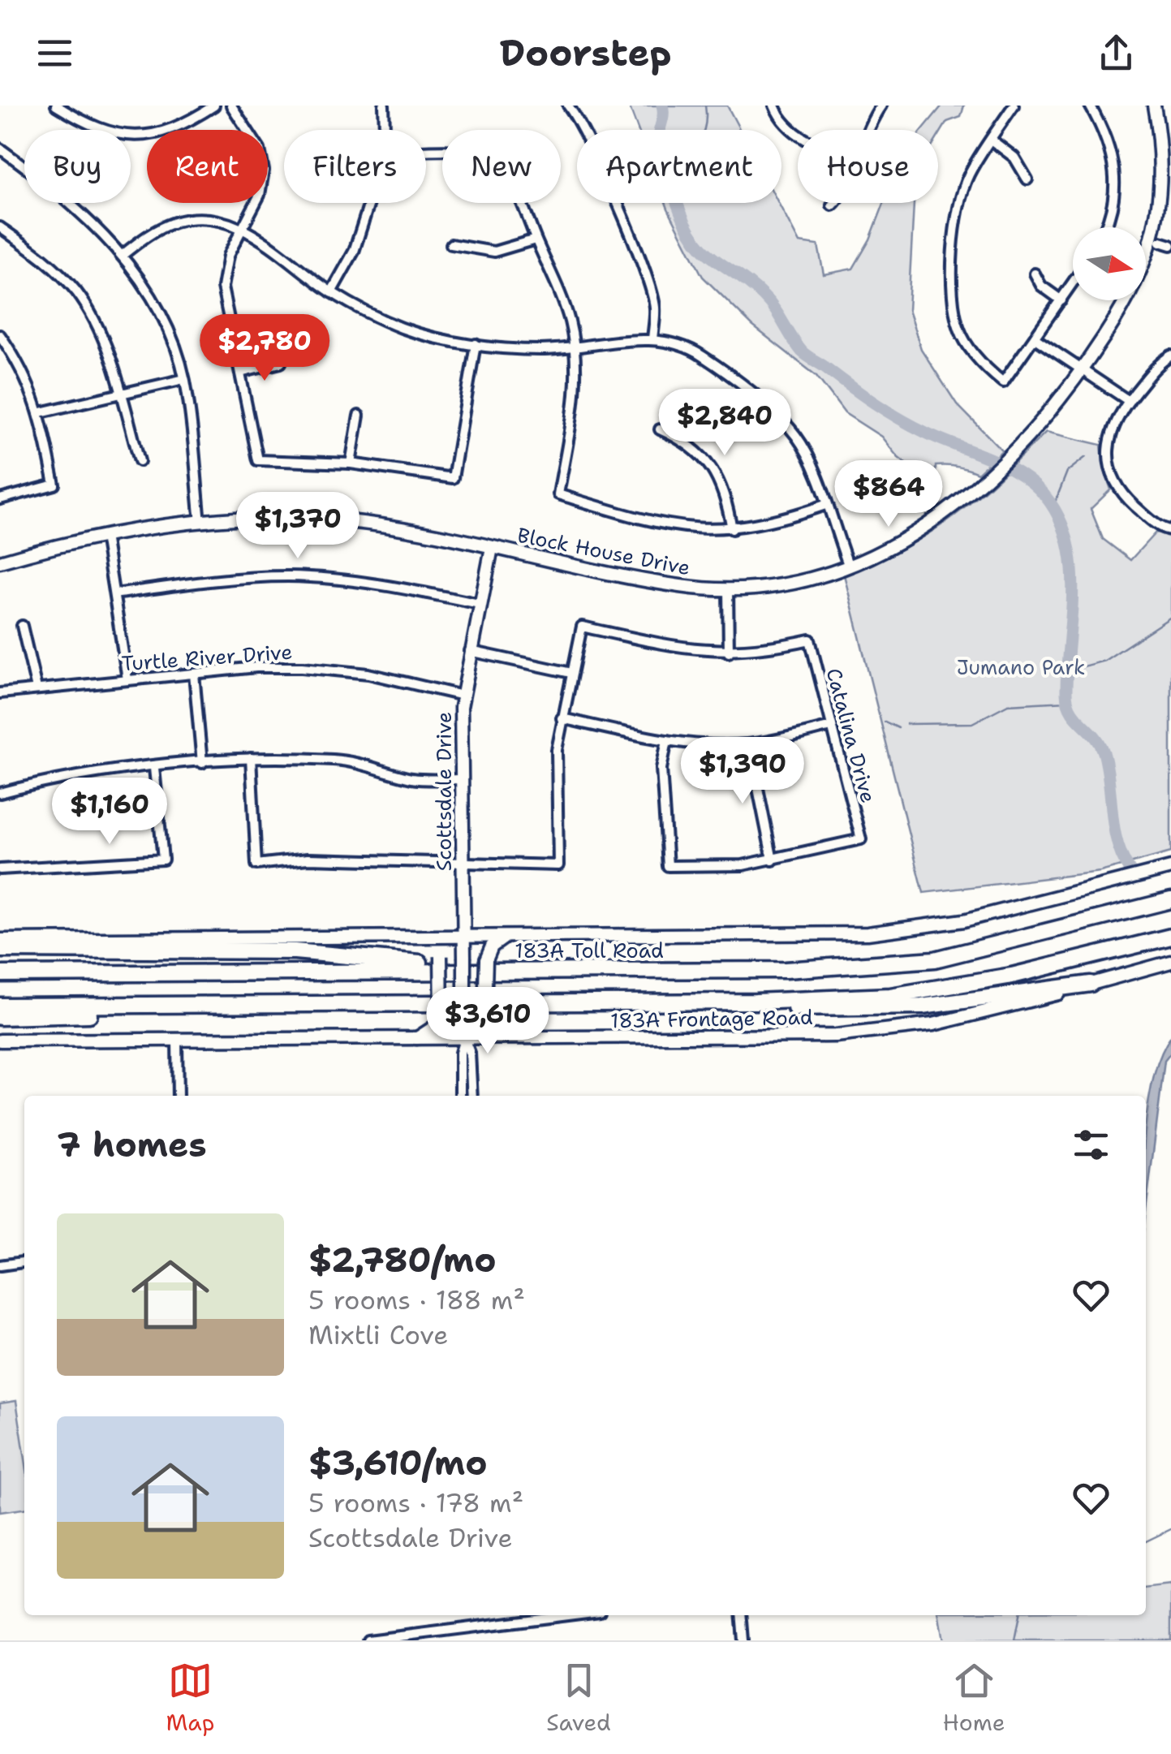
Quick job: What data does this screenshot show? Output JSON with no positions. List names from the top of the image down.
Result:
{
  "streets": {
    "highway": ["183A Toll Road"],
    "main road": ["Block House Drive", "Scottsdale Drive", "183A Frontage Road"],
    "street": ["Turtle River Drive", "Catalina Drive"]
  },
  "crossings": [
    ["Block House Drive", "Scottsdale Drive"],
    ["Turtle River Drive", "Scottsdale Drive"],
    ["Scottsdale Drive", "183A Frontage Road"]
  ],
  "parks": ["Jumano Park"],
  "north": "right",
  "page": {
    "header": "Doorstep",
    "chip": [
      "Buy",
      "Rent",
      "Filters",
      "New",
      "Apartment",
      "House"
    ],
    "price": [
      "$2,780",
      "$2,840",
      "$864",
      "$1,370",
      "$1,390",
      "$1,160",
      "$3,610"
    ],
    "heading": "7 homes",
    "list": [
      {
        "name": "$2,780/mo",
        "note": "5 rooms · 188 m² · Mixtli Cove"
      },
      {
        "name": "$3,610/mo",
        "note": "5 rooms · 178 m² · Scottsdale Drive"
      }
    ],
    "tabs": ["Map", "Saved", "Home"]
  }
}
